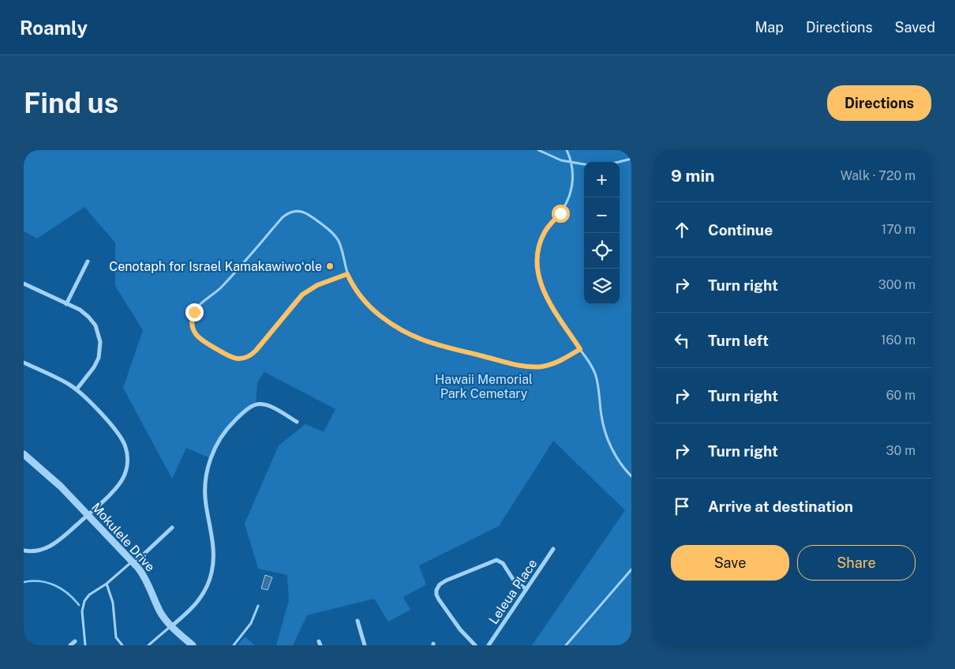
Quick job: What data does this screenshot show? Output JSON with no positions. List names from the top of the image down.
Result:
{
  "streets": {
    "street": ["Mokulele Drive", "Leleua Place"]
  },
  "parks": ["Hawaii Memorial Park Cemetary"],
  "places": ["Cenotaph for Israel Kamakawiwoʻole"],
  "page": {
    "header": "Roamly",
    "nav": ["Map", "Directions", "Saved"],
    "buttons": [
      "Directions",
      ["Save", "Share"]
    ],
    "title": "Find us",
    "heading": ["9 min", "Walk · 720 m"],
    "map_buttons": ["+", "−"],
    "list": [
      ["Continue", "170 m"],
      ["Turn right", "300 m"],
      ["Turn left", "160 m"],
      ["Turn right", "60 m"],
      ["Turn right", "30 m"],
      "Arrive at destination"
    ]
  }
}
